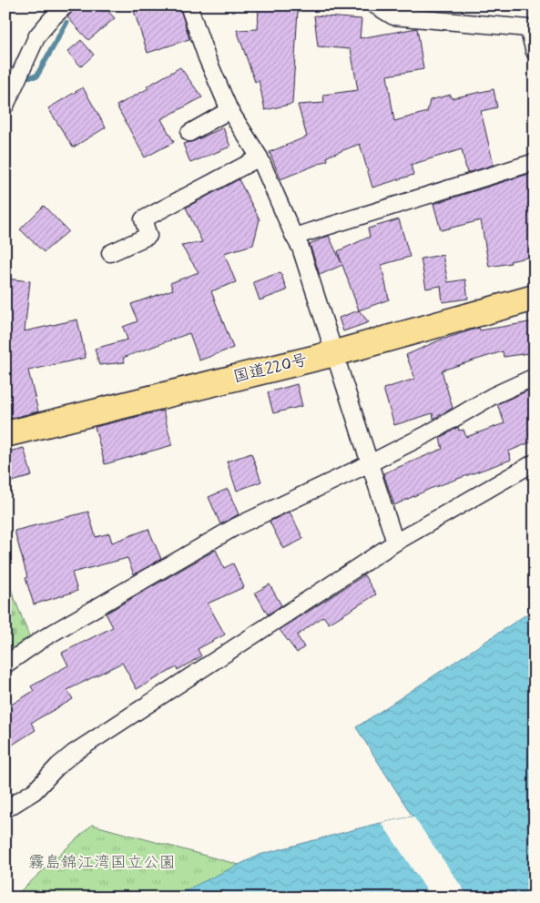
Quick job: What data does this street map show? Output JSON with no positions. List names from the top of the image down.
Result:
{
  "streets": {
    "highway": ["国道220号"]
  },
  "parks": ["霧島錦江湾国立公園"]
}
